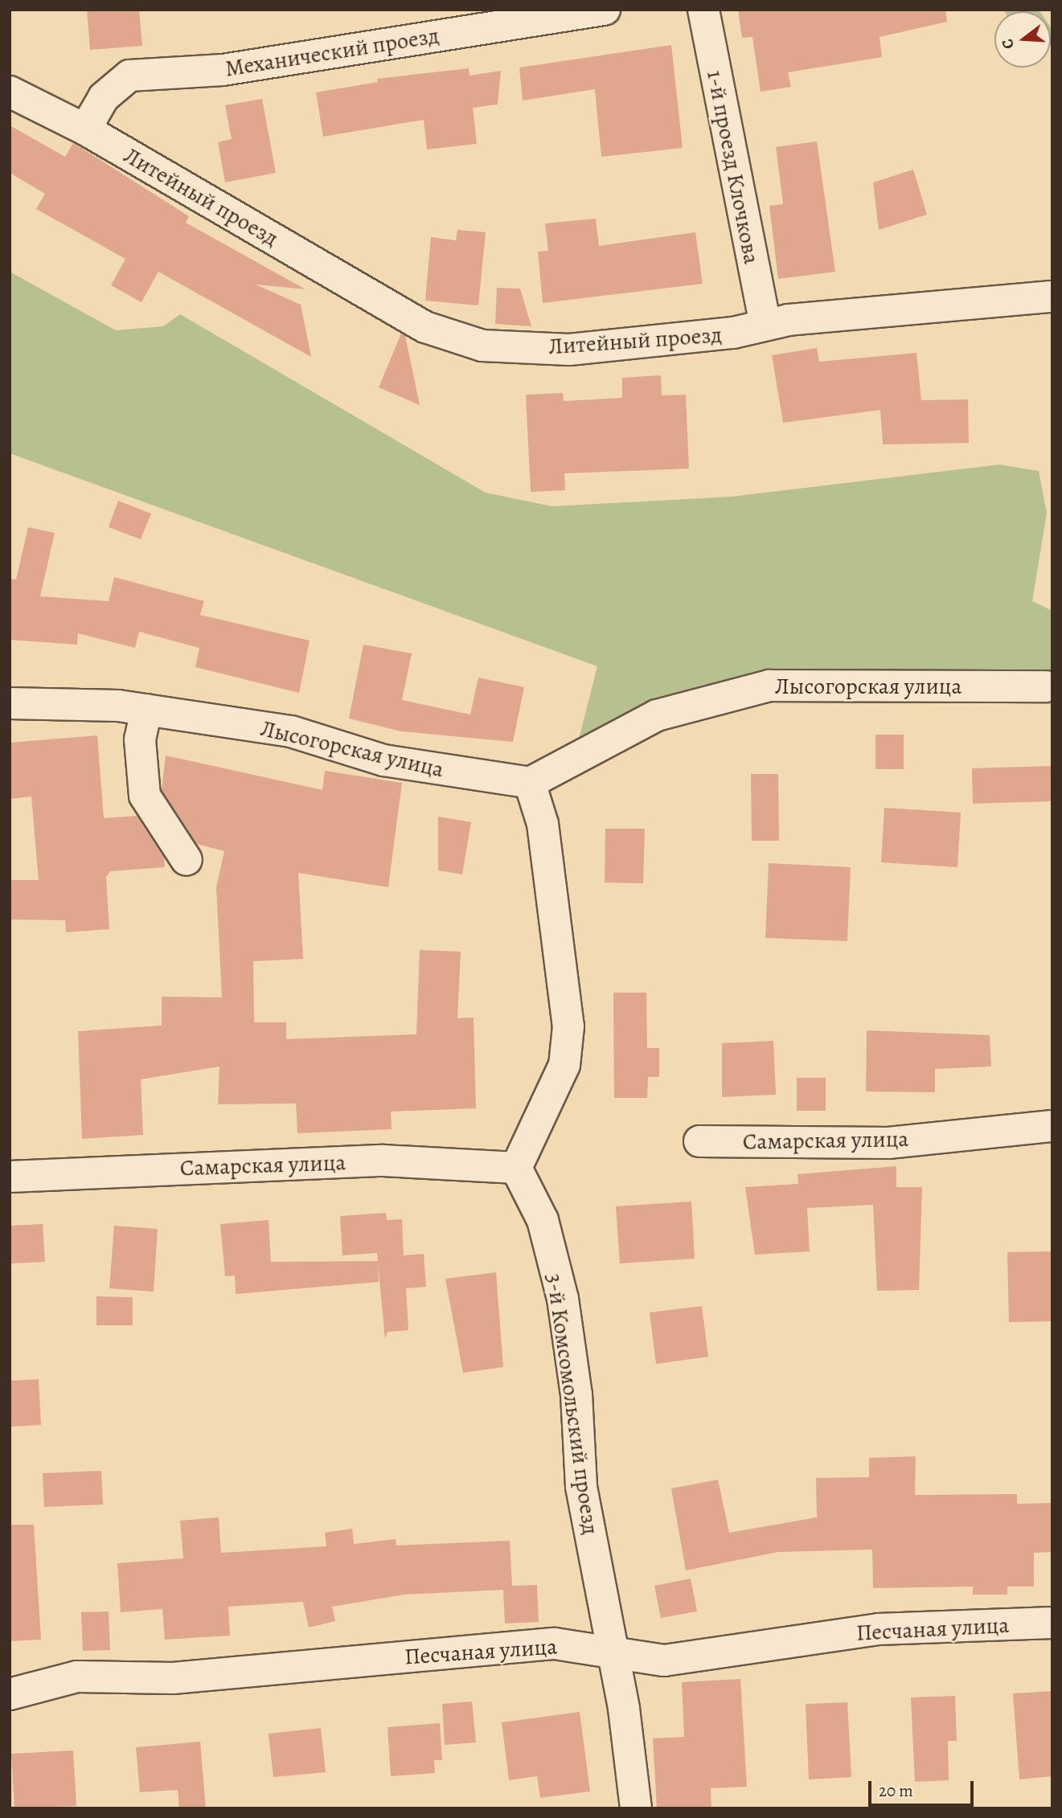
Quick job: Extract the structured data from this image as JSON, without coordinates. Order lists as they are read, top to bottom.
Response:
{
  "streets": {
    "street": [
      "Механический проезд",
      "1-й проезд Клочкова",
      "Литейный проезд",
      "Лысогорская улица",
      "Самарская улица",
      "3-й Комсомольский проезд",
      "Песчаная улица"
    ]
  },
  "crossings": [
    ["Механический проезд", "Литейный проезд"],
    ["1-й проезд Клочкова", "Литейный проезд"],
    ["Самарская улица", "3-й Комсомольский проезд"],
    ["3-й Комсомольский проезд", "Песчаная улица"]
  ],
  "scale_bar": "20 m",
  "north": "left"
}
